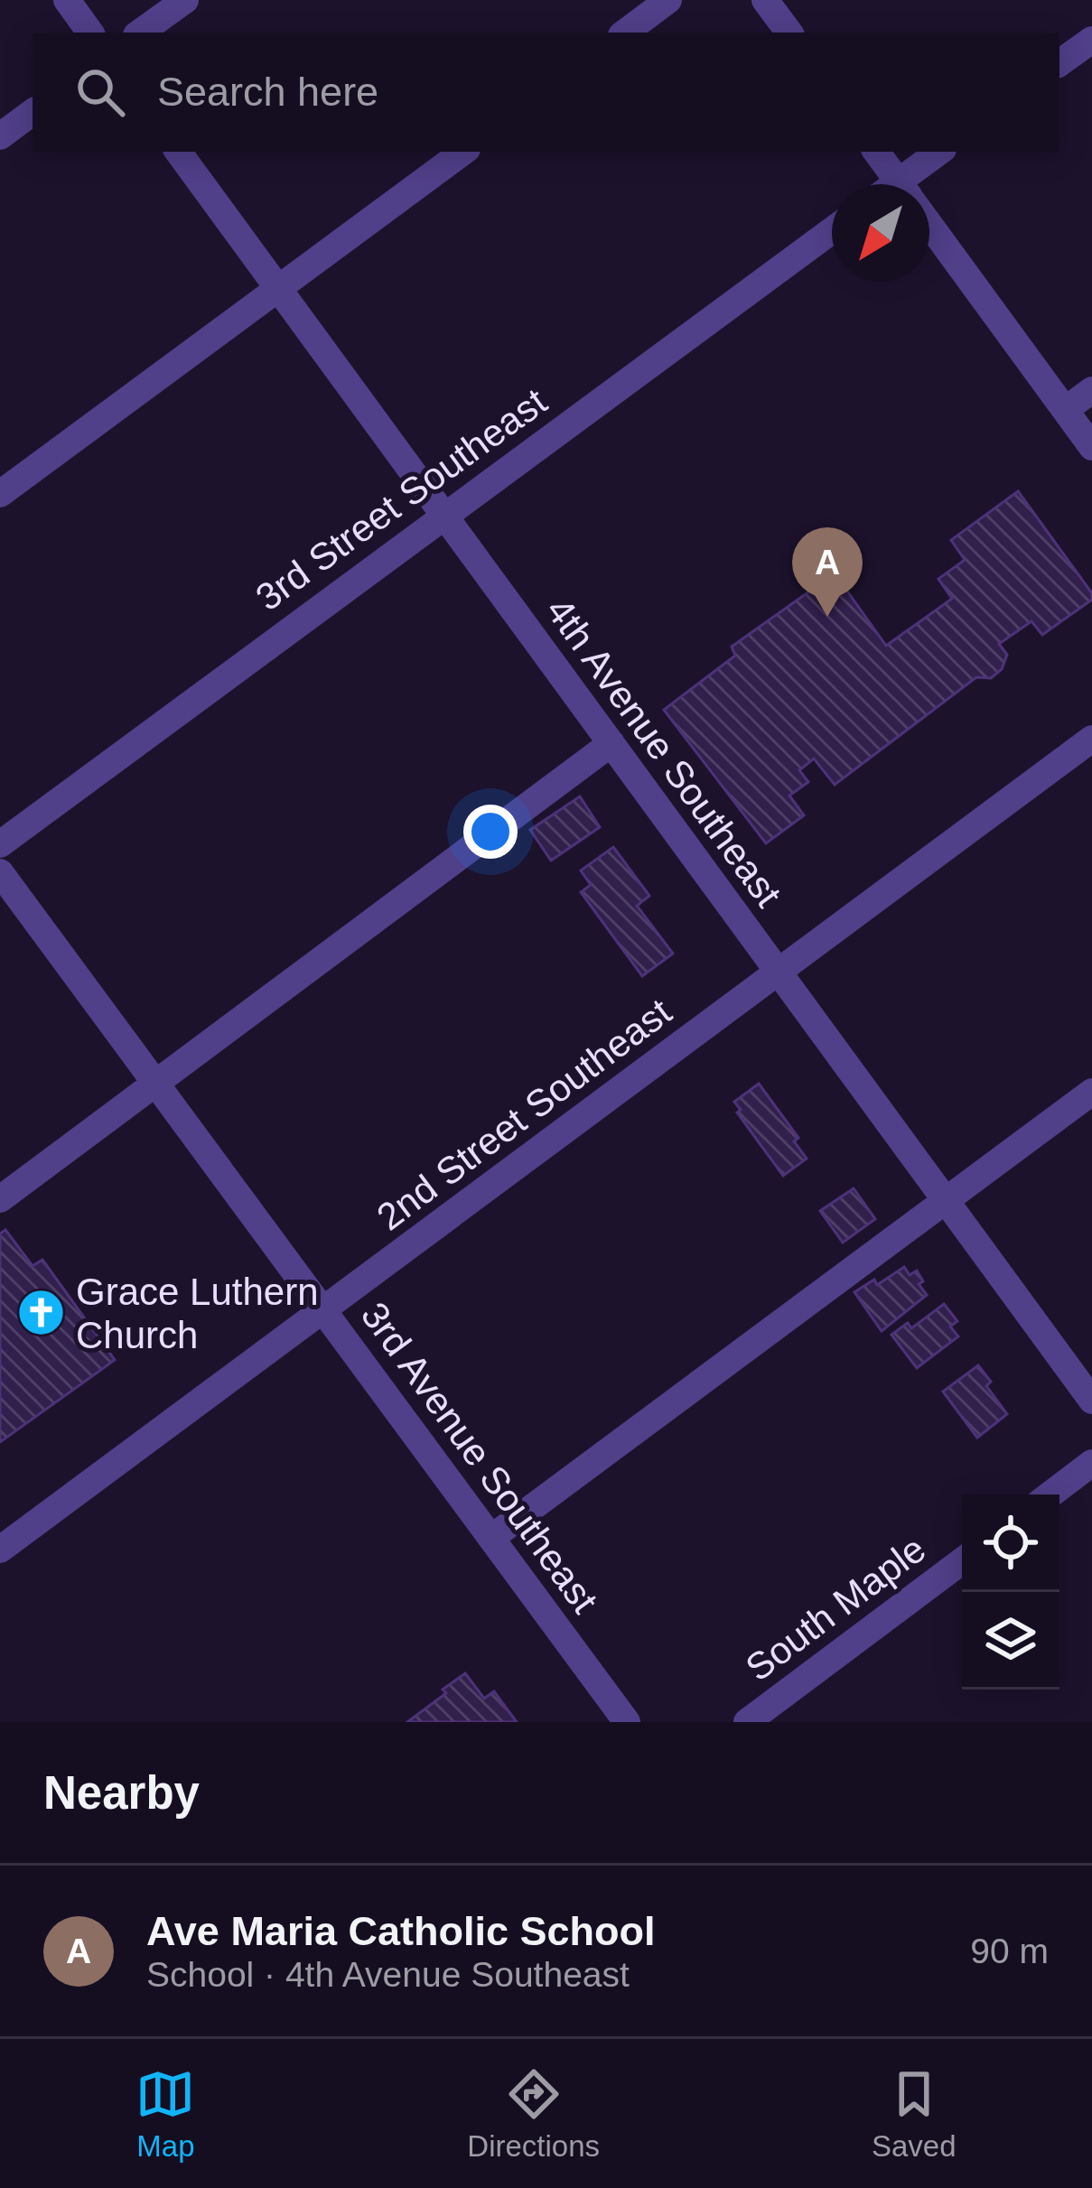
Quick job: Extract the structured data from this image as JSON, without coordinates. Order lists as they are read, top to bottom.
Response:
{
  "streets": {
    "street": [
      "3rd Street Southeast",
      "4th Avenue Southeast",
      "2nd Street Southeast",
      "3rd Avenue Southeast",
      "South Maple"
    ]
  },
  "crossings": [
    ["3rd Street Southeast", "4th Avenue Southeast"],
    ["4th Avenue Southeast", "2nd Street Southeast"],
    ["2nd Street Southeast", "3rd Avenue Southeast"]
  ],
  "places": {
    "church": ["Grace Luthern Church"]
  },
  "north": "bottom left",
  "page": {
    "search": "Search here",
    "pins": "A",
    "heading": "Nearby",
    "list": [
      {
        "mark": "A",
        "name": "Ave Maria Catholic School",
        "note": "School · 4th Avenue Southeast",
        "value": "90 m"
      }
    ],
    "nav": ["Map", "Directions", "Saved"]
  }
}
